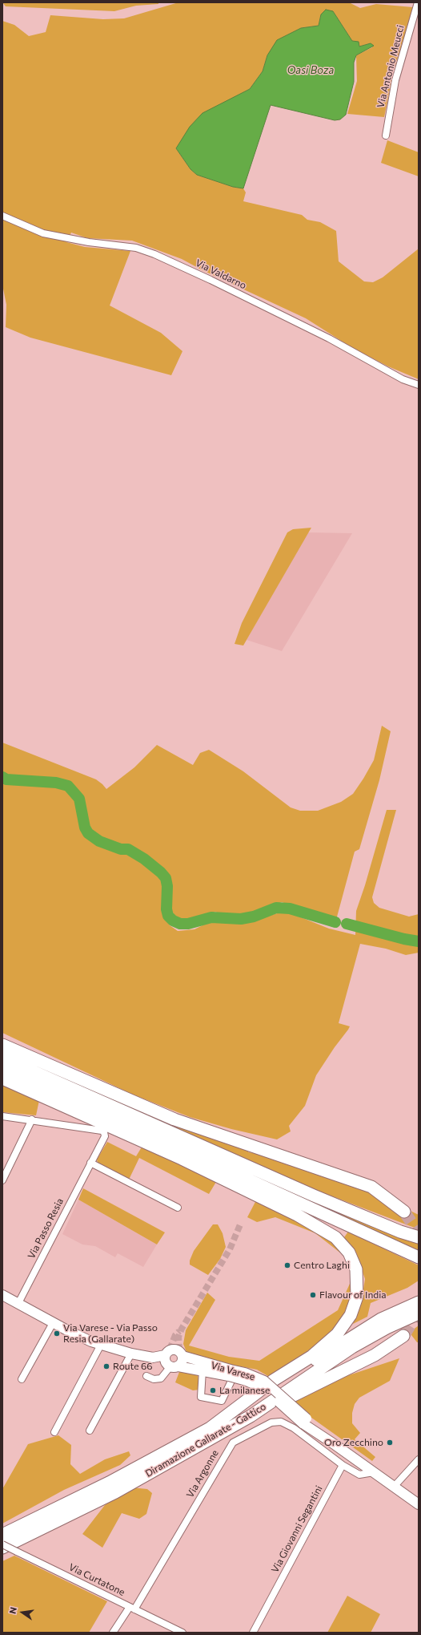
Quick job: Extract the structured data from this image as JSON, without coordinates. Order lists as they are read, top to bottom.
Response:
{
  "streets": {
    "highway": ["Diramazione Gallarate - Gattico"],
    "main road": ["Via Varese"],
    "street": [
      "Via Antonio Meucci",
      "Via Valdarno",
      "Via Passo Resia",
      "Via Argonne",
      "Via Giovanni Segantini",
      "Via Curtatone"
    ]
  },
  "crossings": [
    ["Via Passo Resia", "Via Varese"],
    ["Via Argonne", "Via Giovanni Segantini"],
    ["Via Argonne", "Via Curtatone"]
  ],
  "water": ["Oasi Boza"],
  "places": [
    "Centro Laghi",
    "Flavour of India",
    "Via Varese - Via Passo Resia (Gallarate)",
    "Route 66",
    "La milanese",
    "Oro Zecchino"
  ],
  "north": "left"
}
